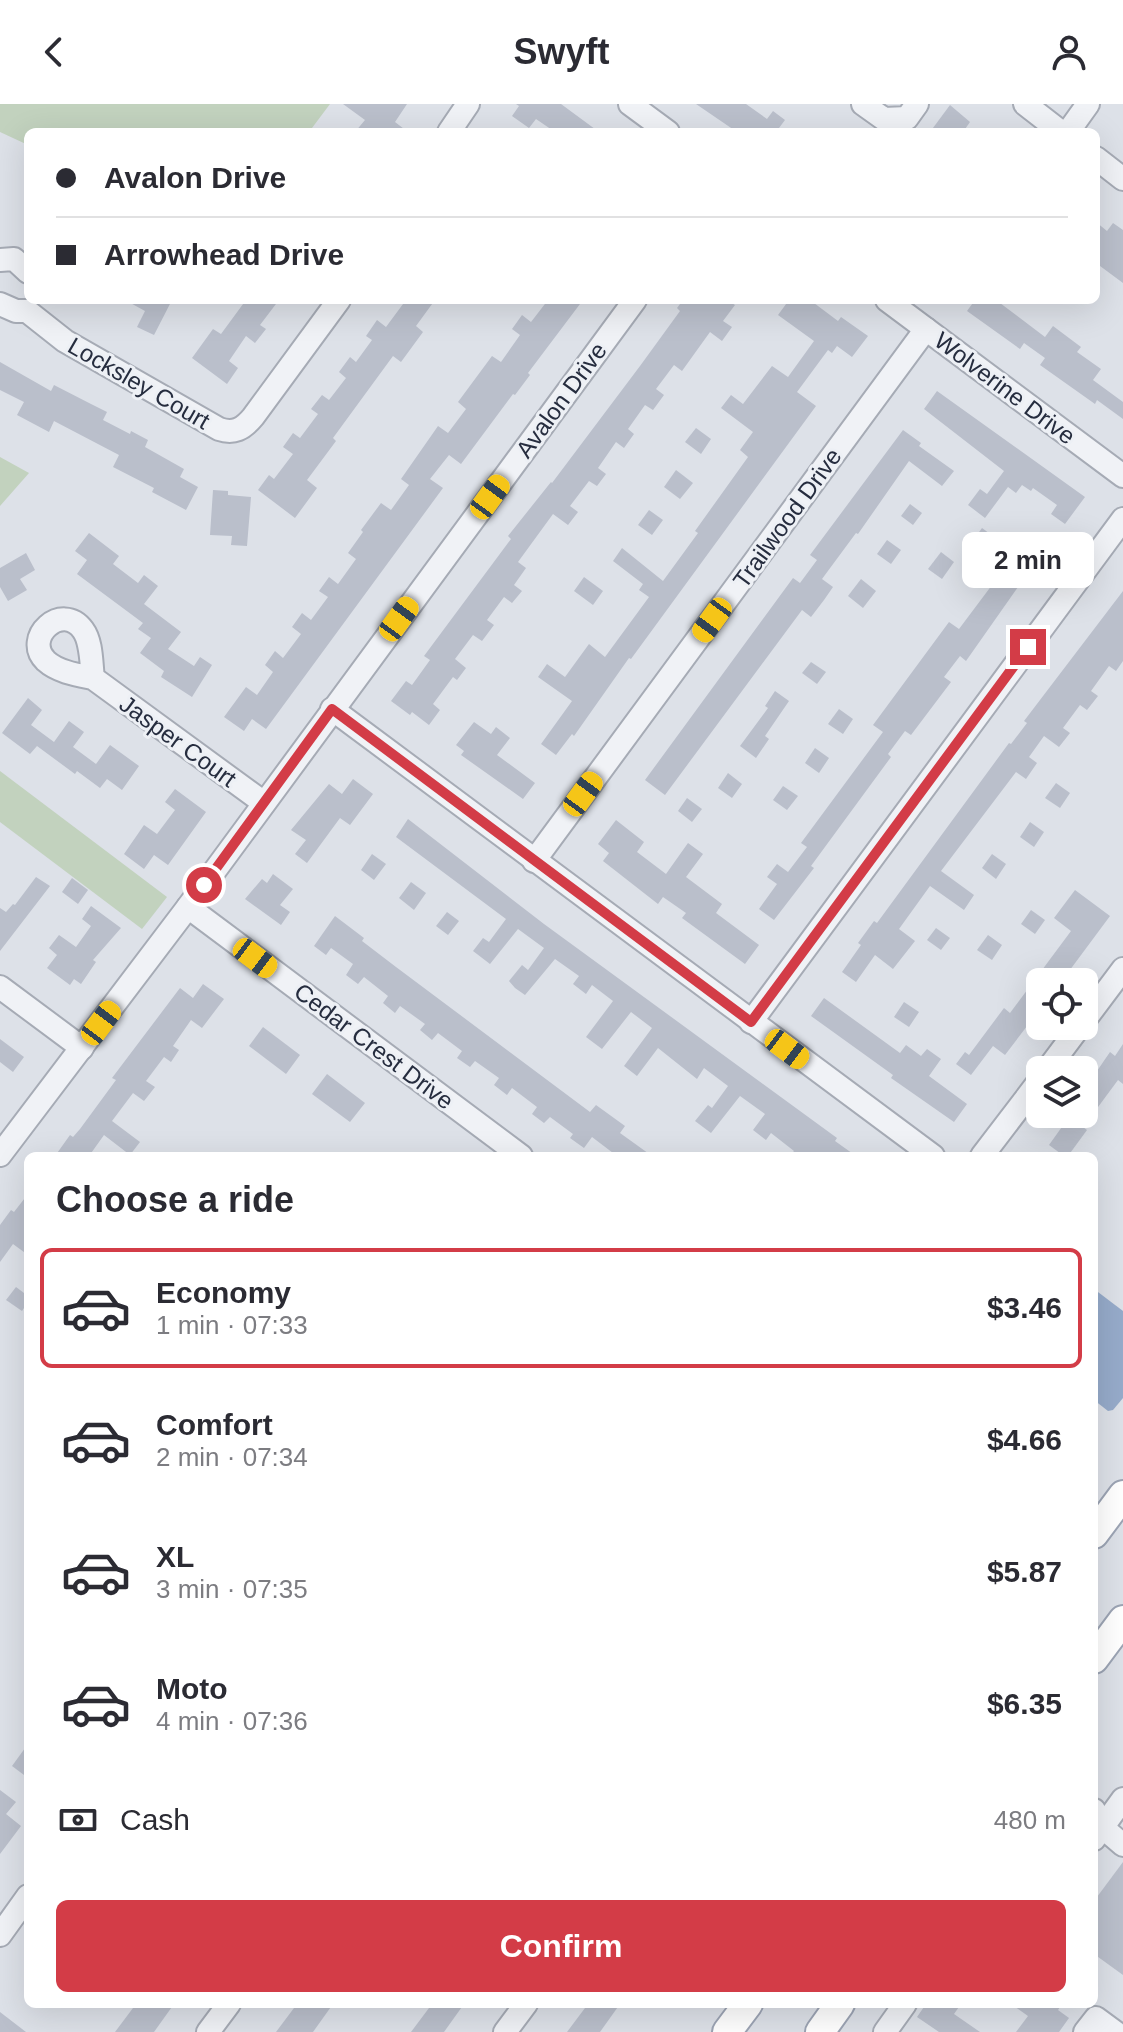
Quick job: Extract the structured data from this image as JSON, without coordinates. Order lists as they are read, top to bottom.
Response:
{
  "streets": {
    "street": [
      "Locksley Court",
      "Wolverine Drive",
      "Avalon Drive",
      "Trailwood Drive",
      "Jasper Court",
      "Cedar Crest Drive"
    ]
  },
  "crossings": [
    ["Wolverine Drive", "Trailwood Drive"],
    ["Avalon Drive", "Jasper Court"],
    ["Avalon Drive", "Cedar Crest Drive"]
  ],
  "page": {
    "header": "Swyft",
    "banner": ["Avalon Drive", "Arrowhead Drive"],
    "bubble": "2 min",
    "heading": "Choose a ride",
    "list": [
      {
        "name": "Economy",
        "note": "1 min · 07:33",
        "value": "$3.46"
      },
      {
        "name": "Comfort",
        "note": "2 min · 07:34",
        "value": "$4.66"
      },
      {
        "name": "XL",
        "note": "3 min · 07:35",
        "value": "$5.87"
      },
      {
        "name": "Moto",
        "note": "4 min · 07:36",
        "value": "$6.35"
      }
    ],
    "pay": ["Cash", "480 m"],
    "buttons": "Confirm"
  }
}
